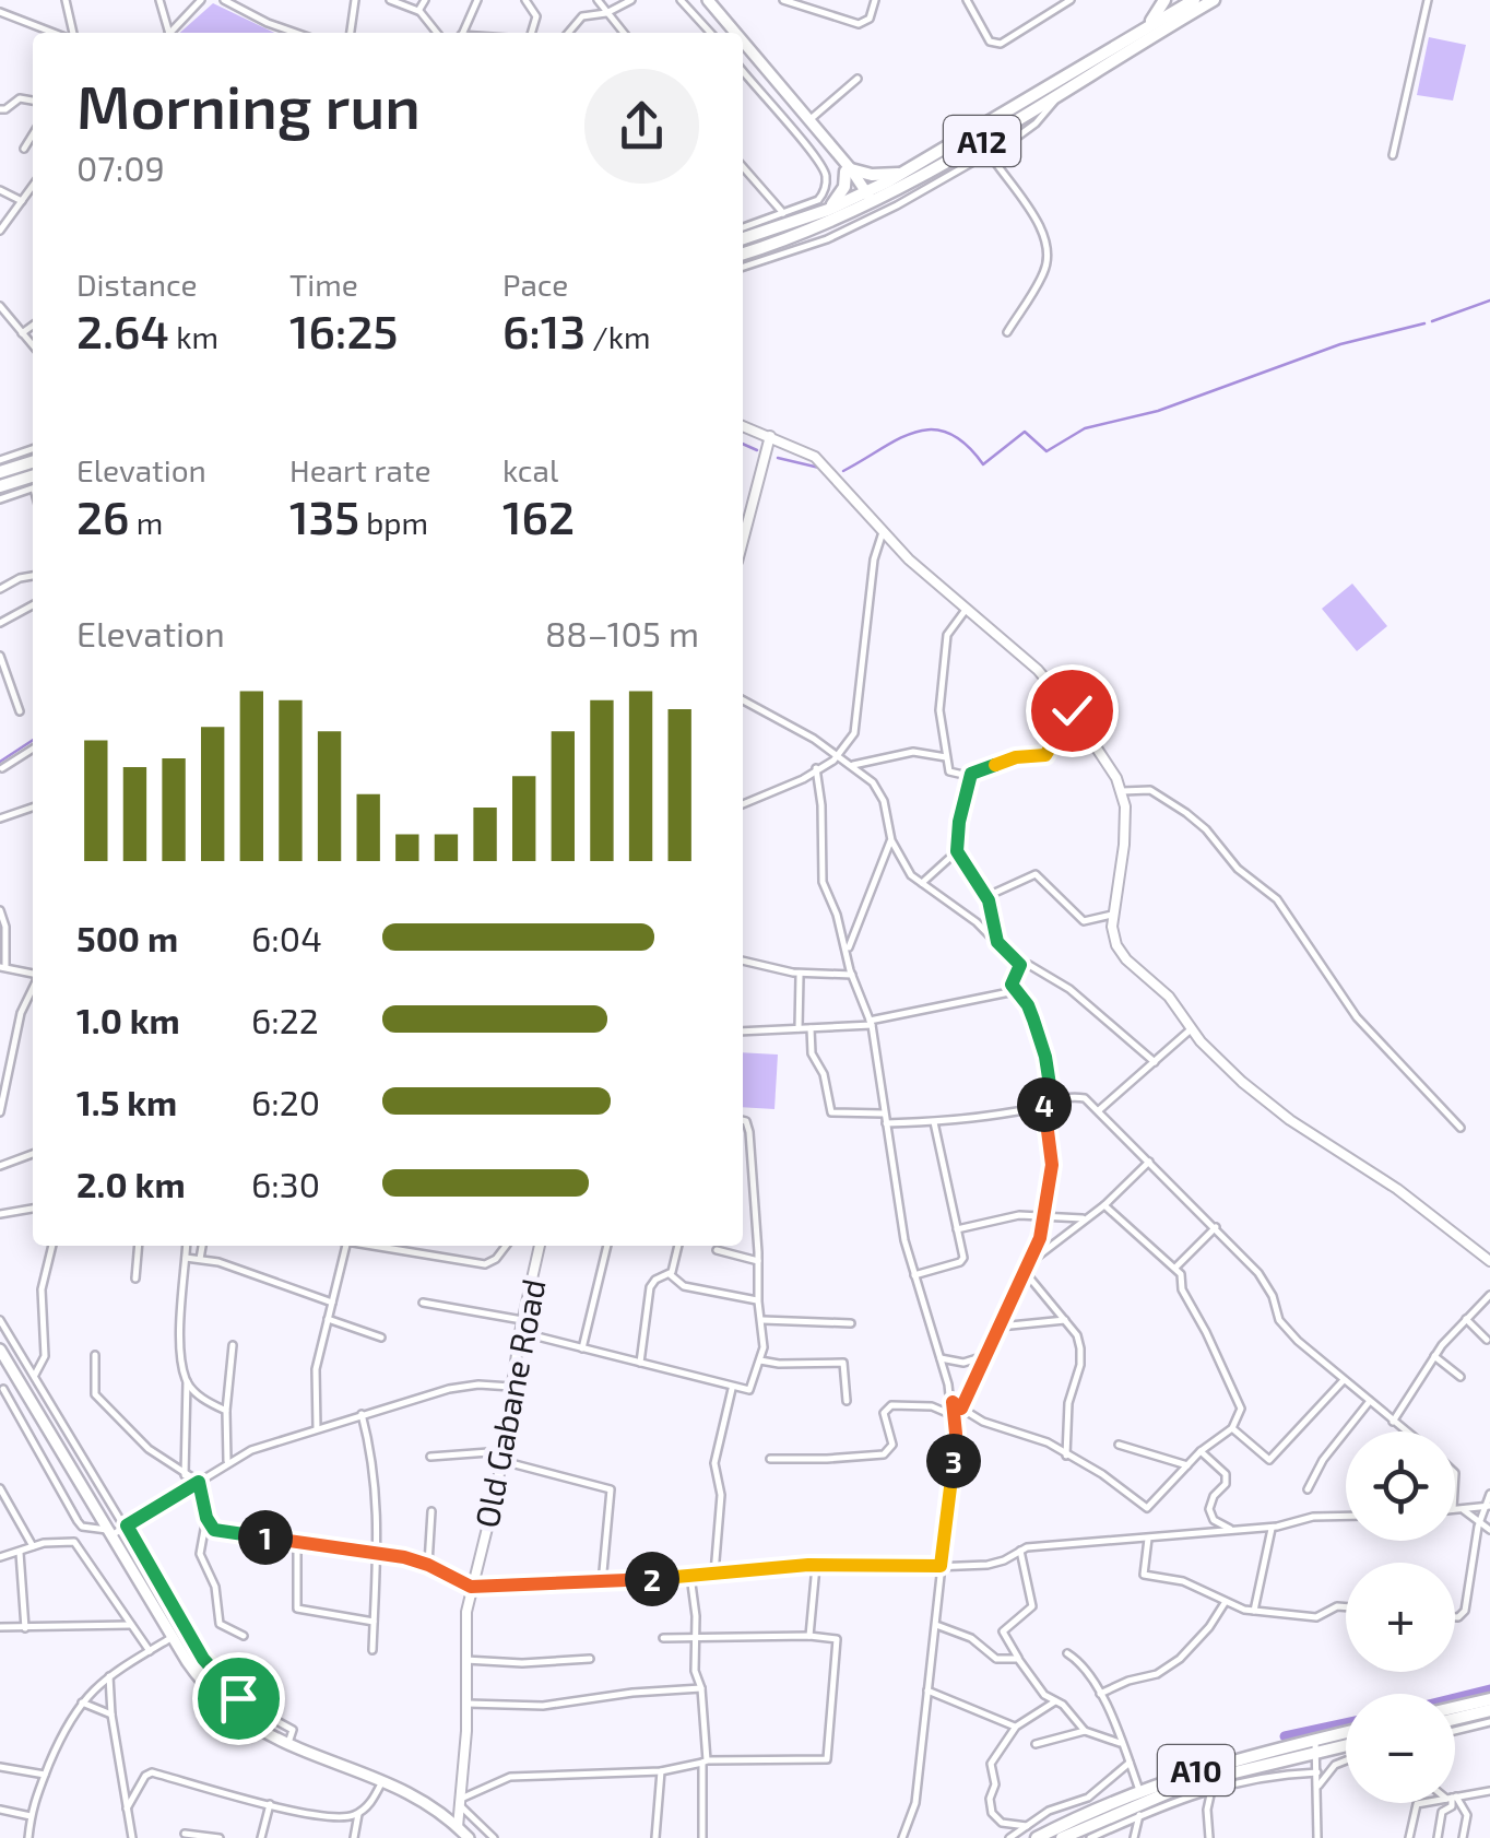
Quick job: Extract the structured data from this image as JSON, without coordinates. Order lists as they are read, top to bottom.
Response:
{
  "streets": {
    "main road": ["A12", "A10"],
    "street": ["Old Gabane Road"]
  },
  "page": {
    "heading": ["Morning run", "07:09"],
    "stats": [
      ["Distance", "2.64 km"],
      ["Time", "16:25"],
      ["Pace", "6:13 /km"],
      ["Elevation", "26 m"],
      ["Heart rate", "135 bpm"],
      ["kcal", "162"]
    ],
    "chart": ["Elevation", "88–105 m"],
    "list": [
      {
        "name": "500 m",
        "note": "6:04"
      },
      {
        "name": "1.0 km",
        "note": "6:22"
      },
      {
        "name": "1.5 km",
        "note": "6:20"
      },
      {
        "name": "2.0 km",
        "note": "6:30"
      }
    ],
    "pins": [
      "4",
      "3",
      "1",
      "2"
    ],
    "map_buttons": ["+", "−"]
  }
}
